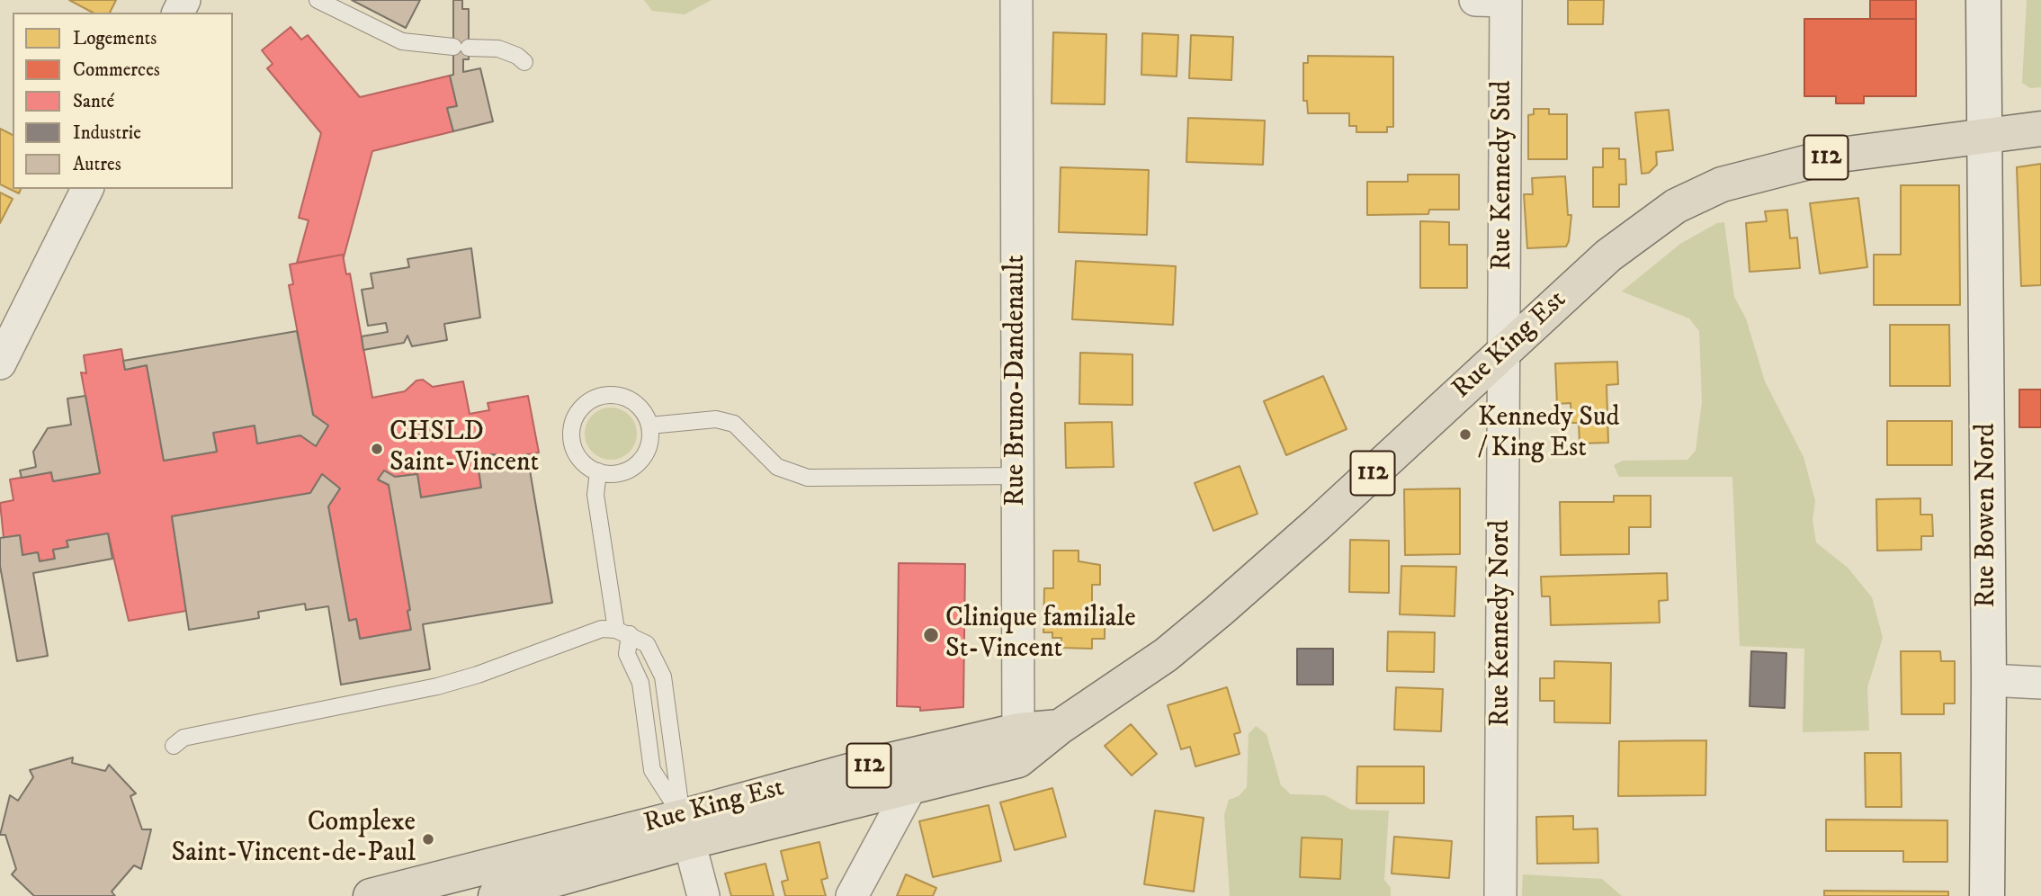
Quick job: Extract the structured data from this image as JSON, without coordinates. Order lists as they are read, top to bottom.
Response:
{
  "streets": {
    "main road": ["112", "Rue King Est"],
    "street": [
      "Rue Kennedy Sud",
      "Rue Bruno-Dandenault",
      "Rue Bowen Nord",
      "Rue Kennedy Nord"
    ]
  },
  "crossings": [
    ["Rue Kennedy Sud", "Rue King Est"],
    ["Rue Kennedy Sud", "Rue Kennedy Nord"],
    ["Rue King Est", "Rue Bruno-Dandenault"],
    ["Rue King Est", "Rue Bowen Nord"],
    ["Rue King Est", "Rue Kennedy Nord"]
  ],
  "places": [
    "Kennedy Sud / King Est",
    "CHSLD Saint-Vincent",
    "Clinique familiale St-Vincent",
    "Complexe Saint-Vincent-de-Paul"
  ],
  "legend": [
    "Logements",
    "Commerces",
    "Santé",
    "Industrie",
    "Autres"
  ]
}
